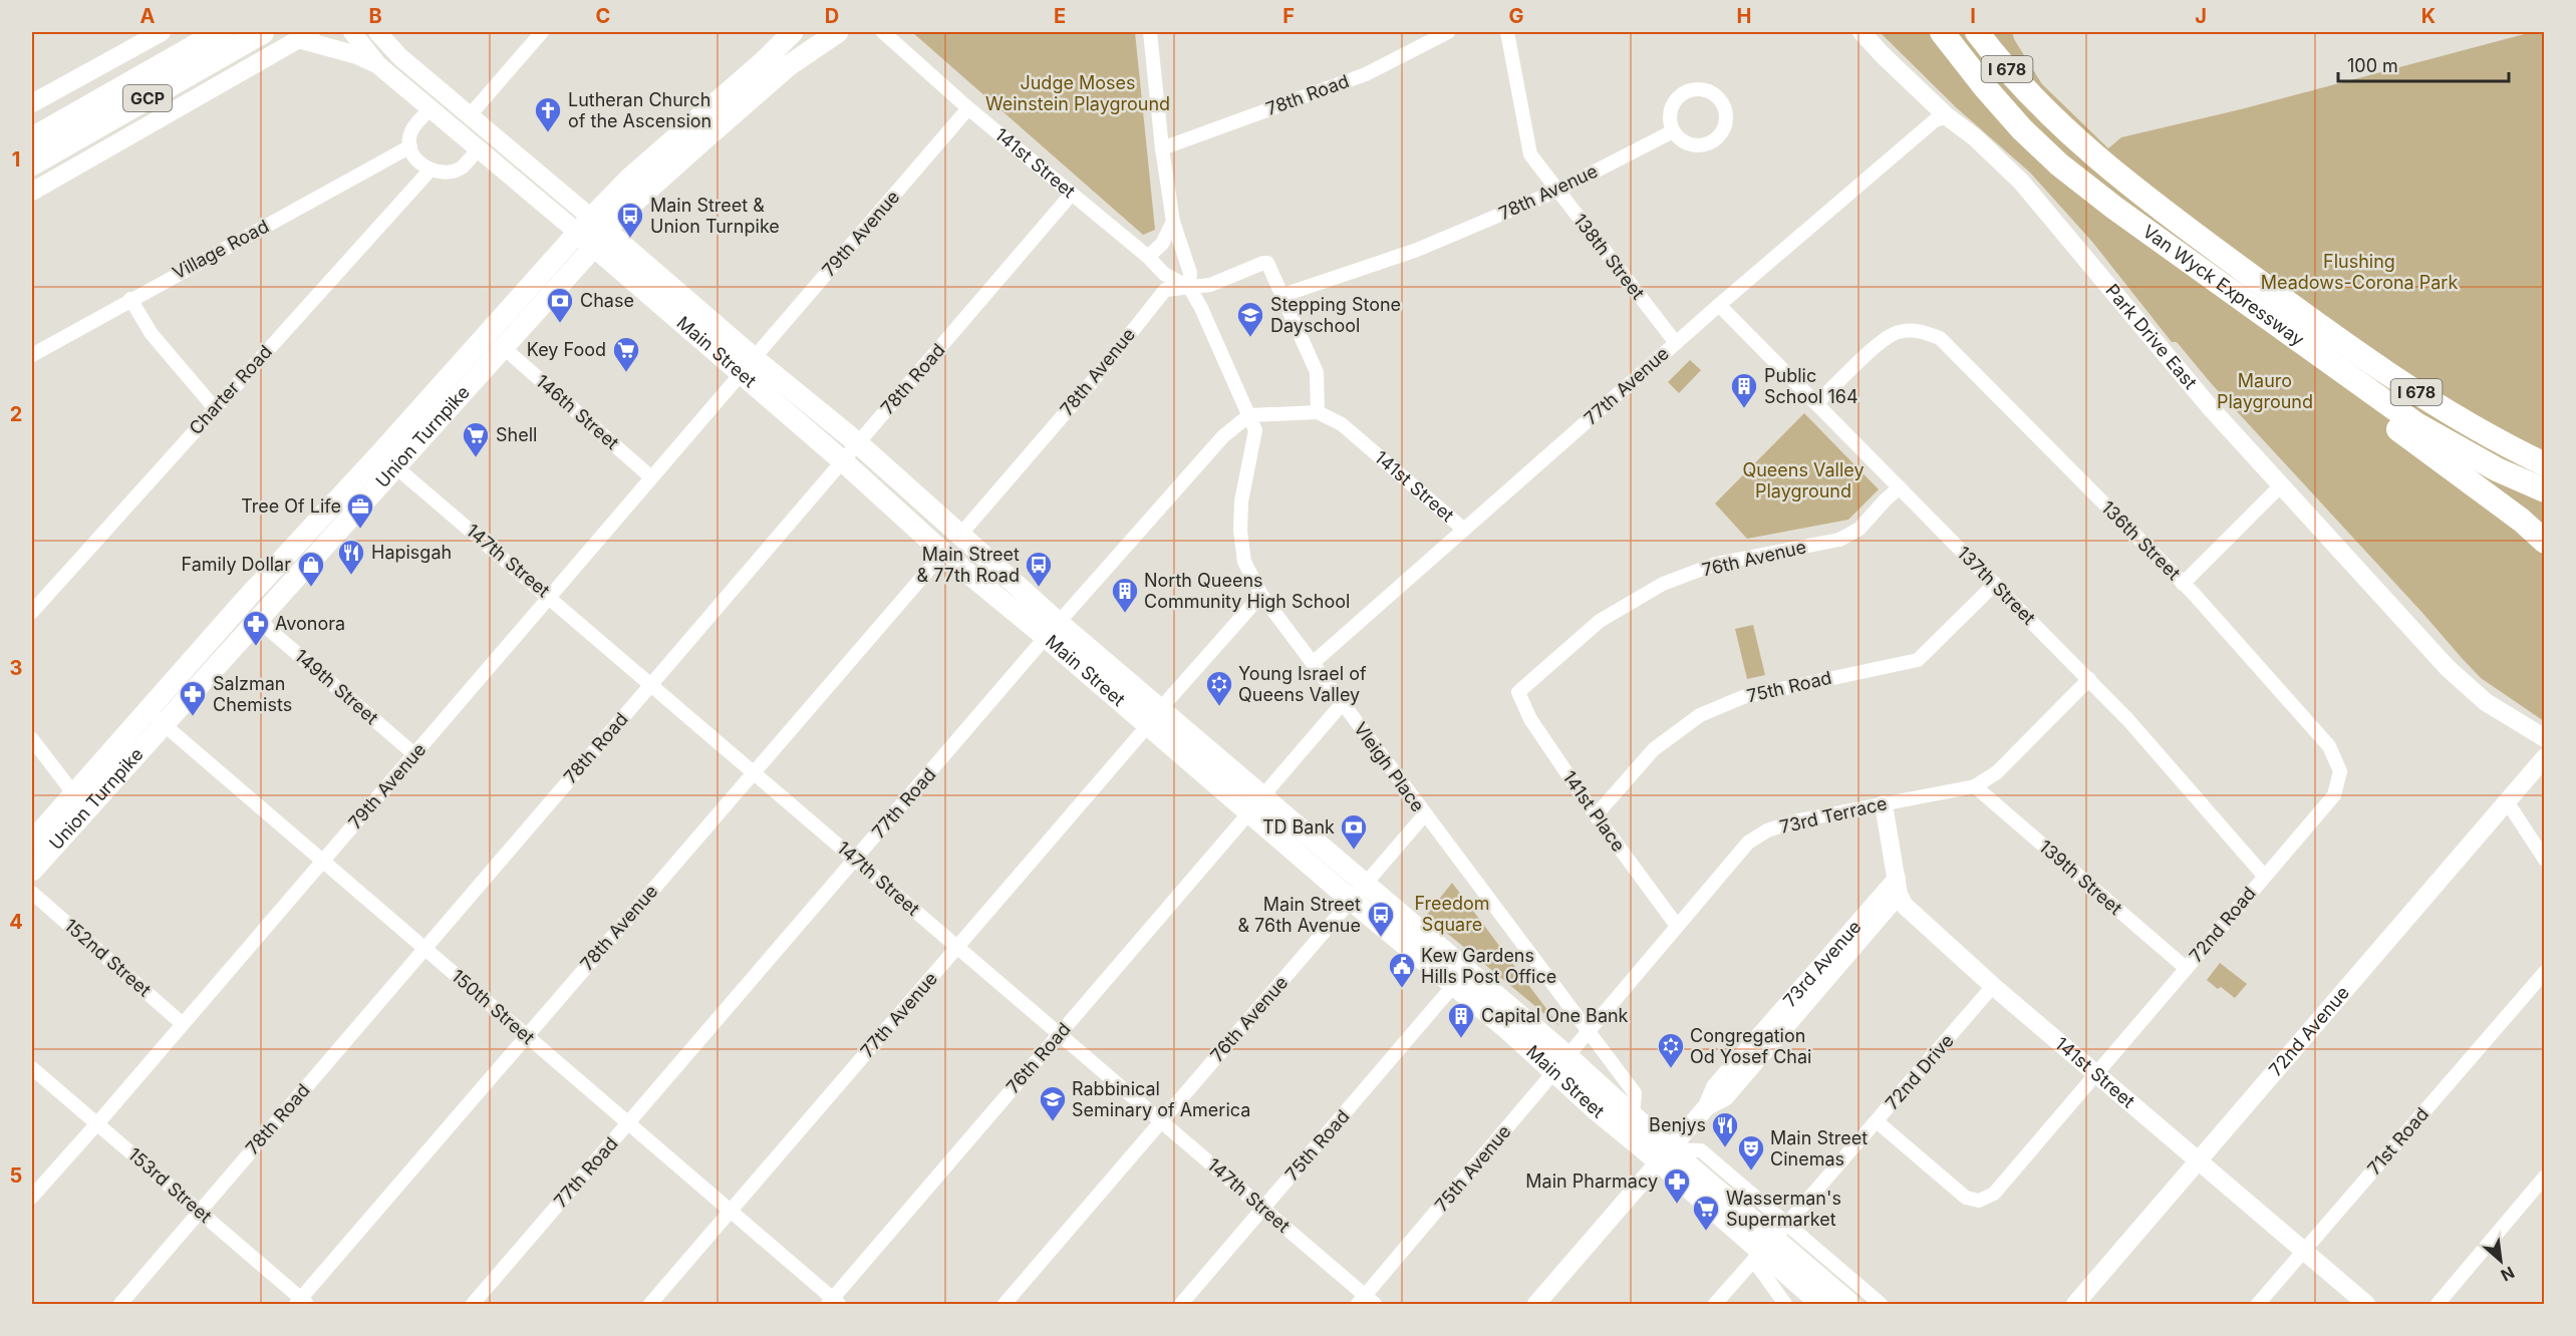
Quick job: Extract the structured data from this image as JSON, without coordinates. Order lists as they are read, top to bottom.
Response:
{
  "streets": {
    "highway": ["I 678", "GCP", "Van Wyck Expressway"],
    "main road": ["Main Street", "Union Turnpike"],
    "street": [
      "78th Road",
      "141st Street",
      "78th Avenue",
      "79th Avenue",
      "Village Road",
      "138th Street",
      "Park Drive East",
      "77th Avenue",
      "Charter Road",
      "146th Street",
      "136th Street",
      "76th Avenue",
      "147th Street",
      "137th Street",
      "149th Street",
      "75th Road",
      "Vleigh Place",
      "77th Road",
      "141st Place",
      "73rd Terrace",
      "139th Street",
      "72nd Road",
      "152nd Street",
      "73rd Avenue",
      "150th Street",
      "72nd Avenue",
      "76th Road",
      "72nd Drive",
      "71st Road",
      "75th Avenue",
      "153rd Street"
    ]
  },
  "crossings": [
    ["78th Road", "141st Street"],
    ["78th Road", "Main Street"],
    ["78th Road", "147th Street"],
    ["78th Road", "Vleigh Place"],
    ["78th Road", "150th Street"],
    ["78th Road", "153rd Street"],
    ["141st Street", "78th Avenue"],
    ["141st Street", "79th Avenue"],
    ["141st Street", "77th Avenue"],
    ["141st Street", "Vleigh Place"],
    ["141st Street", "73rd Terrace"],
    ["141st Street", "72nd Road"],
    ["141st Street", "73rd Avenue"],
    ["141st Street", "72nd Avenue"],
    ["141st Street", "72nd Drive"],
    ["141st Street", "71st Road"],
    ["78th Avenue", "138th Street"],
    ["78th Avenue", "Main Street"],
    ["78th Avenue", "147th Street"],
    ["78th Avenue", "Vleigh Place"],
    ["78th Avenue", "150th Street"],
    ["78th Avenue", "153rd Street"],
    ["79th Avenue", "Main Street"],
    ["79th Avenue", "146th Street"],
    ["79th Avenue", "147th Street"],
    ["79th Avenue", "149th Street"],
    ["79th Avenue", "152nd Street"],
    ["79th Avenue", "150th Street"],
    ["79th Avenue", "153rd Street"],
    ["138th Street", "77th Avenue"],
    ["Park Drive East", "77th Avenue"],
    ["Main Street", "77th Avenue"],
    ["Main Street", "Union Turnpike"],
    ["Main Street", "76th Avenue"],
    ["Main Street", "75th Road"],
    ["Main Street", "Vleigh Place"],
    ["Main Street", "77th Road"],
    ["Main Street", "73rd Avenue"],
    ["Main Street", "76th Road"],
    ["Main Street", "72nd Drive"],
    ["Main Street", "75th Avenue"],
    ["77th Avenue", "147th Street"],
    ["77th Avenue", "137th Street"],
    ["77th Avenue", "Vleigh Place"],
    ["77th Avenue", "150th Street"],
    ["146th Street", "Union Turnpike"],
    ["Union Turnpike", "147th Street"],
    ["Union Turnpike", "149th Street"],
    ["Union Turnpike", "150th Street"],
    ["136th Street", "137th Street"],
    ["136th Street", "72nd Road"],
    ["76th Avenue", "147th Street"],
    ["76th Avenue", "137th Street"],
    ["76th Avenue", "Vleigh Place"],
    ["76th Avenue", "141st Place"],
    ["147th Street", "75th Road"],
    ["147th Street", "77th Road"],
    ["147th Street", "76th Road"],
    ["147th Street", "75th Avenue"],
    ["137th Street", "75th Road"],
    ["137th Street", "73rd Terrace"],
    ["137th Street", "72nd Road"],
    ["75th Road", "141st Place"],
    ["Vleigh Place", "77th Road"],
    ["Vleigh Place", "73rd Terrace"],
    ["Vleigh Place", "76th Road"],
    ["Vleigh Place", "75th Avenue"],
    ["77th Road", "150th Street"],
    ["141st Place", "73rd Terrace"],
    ["73rd Terrace", "139th Street"],
    ["73rd Terrace", "75th Avenue"],
    ["139th Street", "72nd Road"],
    ["72nd Road", "72nd Drive"],
    ["150th Street", "76th Road"]
  ],
  "parks": [
    "Judge Moses Weinstein Playground",
    "Flushing Meadows-Corona Park",
    "Mauro Playground",
    "Queens Valley Playground",
    "Freedom Square"
  ],
  "places": {
    "church": ["Lutheran Church of the Ascension"],
    "bus stop": ["Main Street & Union Turnpike", "Main Street & 77th Road", "Main Street & 76th Avenue"],
    "bank": ["Chase", "TD Bank"],
    "school or university": ["Stepping Stone Dayschool", "Rabbinical Seminary of America"],
    "supermarket": ["Key Food", "Shell", "Wasserman's Supermarket"],
    "building": ["Public School 164", "North Queens Community High School", "Capital One Bank"],
    "office": ["Tree Of Life"],
    "restaurant": ["Hapisgah", "Benjys"],
    "shop": ["Family Dollar"],
    "pharmacy": ["Avonora", "Salzman Chemists", "Main Pharmacy"],
    "synagogue": ["Young Israel of Queens Valley", "Congregation Od Yosef Chai"],
    "public building": ["Kew Gardens Hills Post Office"],
    "theatre": ["Main Street Cinemas"]
  },
  "scale_bar": "100 m",
  "north": "bottom right",
  "grid": {
    "columns": [
      "A",
      "B",
      "C",
      "D",
      "E",
      "F",
      "G",
      "H",
      "I",
      "J",
      "K"
    ],
    "rows": [
      "1",
      "2",
      "3",
      "4",
      "5"
    ]
  }
}
